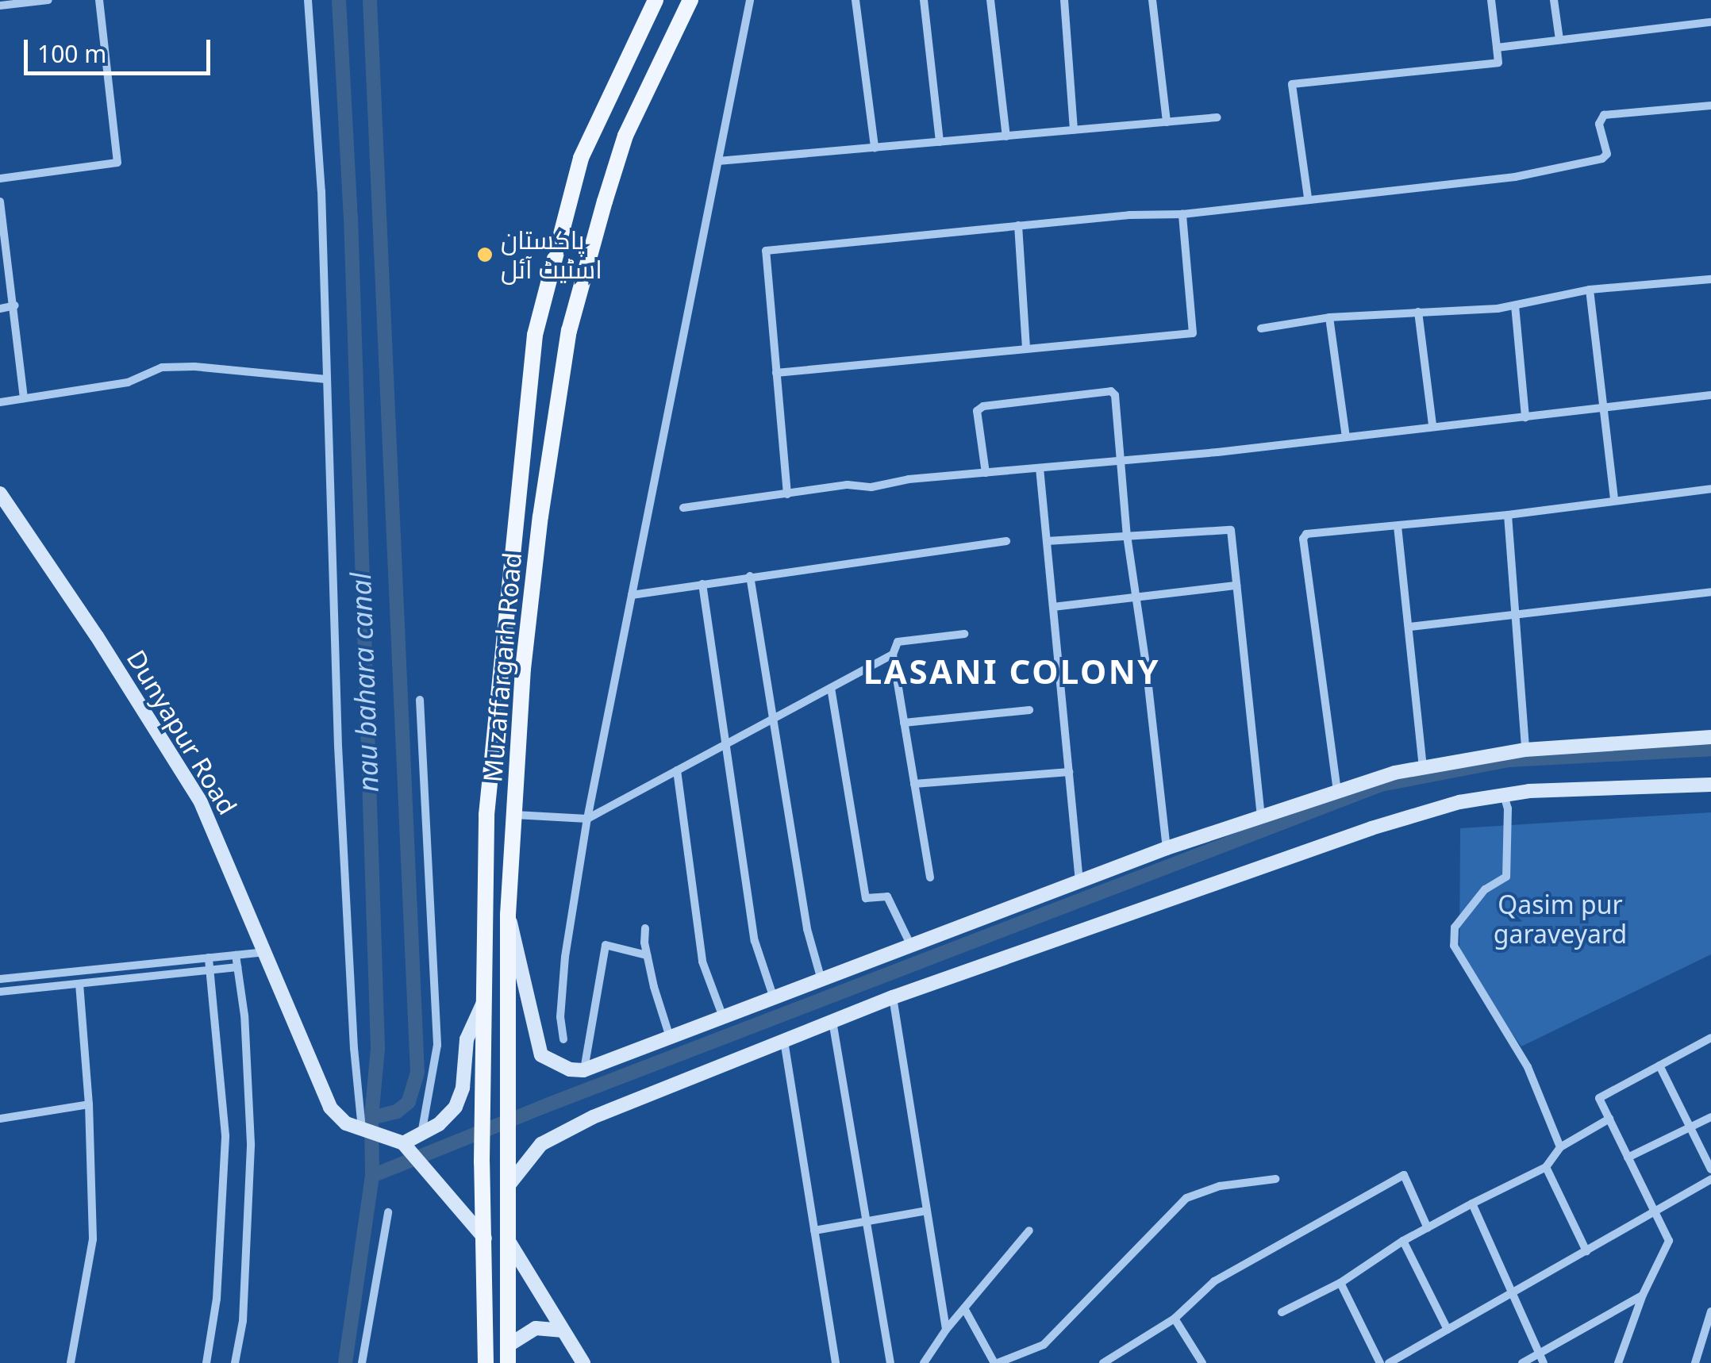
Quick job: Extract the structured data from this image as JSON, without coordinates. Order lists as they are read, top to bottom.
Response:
{
  "streets": {
    "main road": ["Muzaffargarh Road", "Dunyapur Road"]
  },
  "districts": ["LASANI COLONY"],
  "water": ["nau bahara canal"],
  "parks": ["Qasim pur garaveyard"],
  "places": ["پاکستان اسٹیٹ آئل"],
  "scale_bar": "100 m"
}
